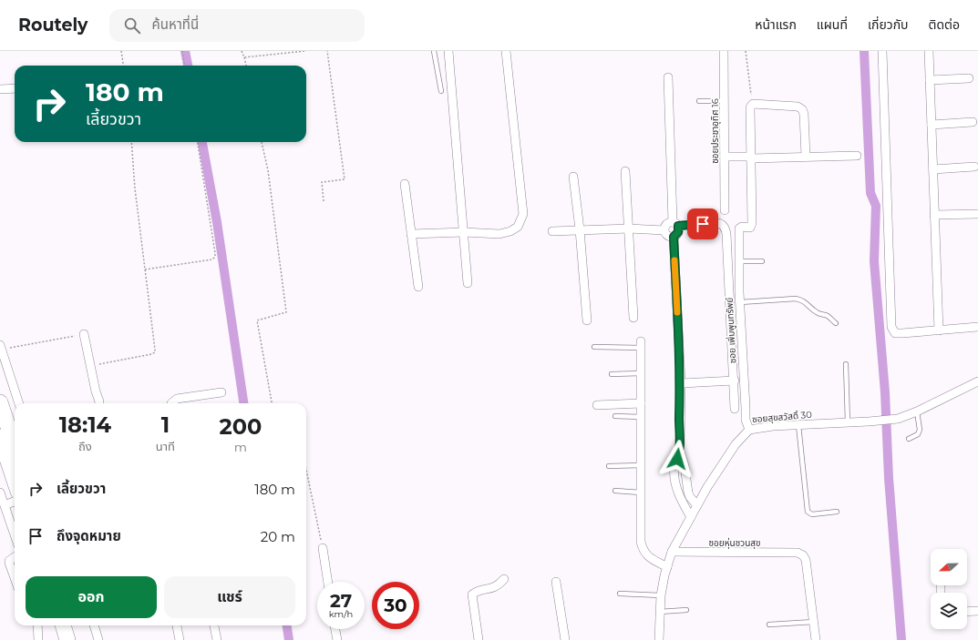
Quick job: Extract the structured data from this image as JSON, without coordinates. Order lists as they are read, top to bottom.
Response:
{
  "streets": {
    "street": [
      "ซอยประชาอุทิศ 16",
      "ซอย เพิ่มพูนทรัพย์",
      "ซอยสุขสวัสดิ์ 30",
      "ซอยหุ่นชวนสุข"
    ]
  },
  "crossings": [
    ["ซอย เพิ่มพูนทรัพย์", "ซอยสุขสวัสดิ์ 30"],
    ["ซอยสุขสวัสดิ์ 30", "ซอยหุ่นชวนสุข"]
  ],
  "north": "left",
  "page": {
    "header": "Routely",
    "search": "ค้นหาที่นี่",
    "nav": [
      "หน้าแรก",
      "แผนที่",
      "เกี่ยวกับ",
      "ติดต่อ"
    ],
    "turn": ["180 m", "เลี้ยวขวา"],
    "eta": [
      "18:14",
      "ถึง",
      "1",
      "นาที",
      "200",
      "m"
    ],
    "list": [
      {
        "name": "เลี้ยวขวา",
        "value": "180 m"
      },
      {
        "name": "ถึงจุดหมาย",
        "value": "20 m"
      }
    ],
    "buttons": ["ออก", "แชร์"],
    "speed": "27 km/h",
    "limit": "30"
  }
}
